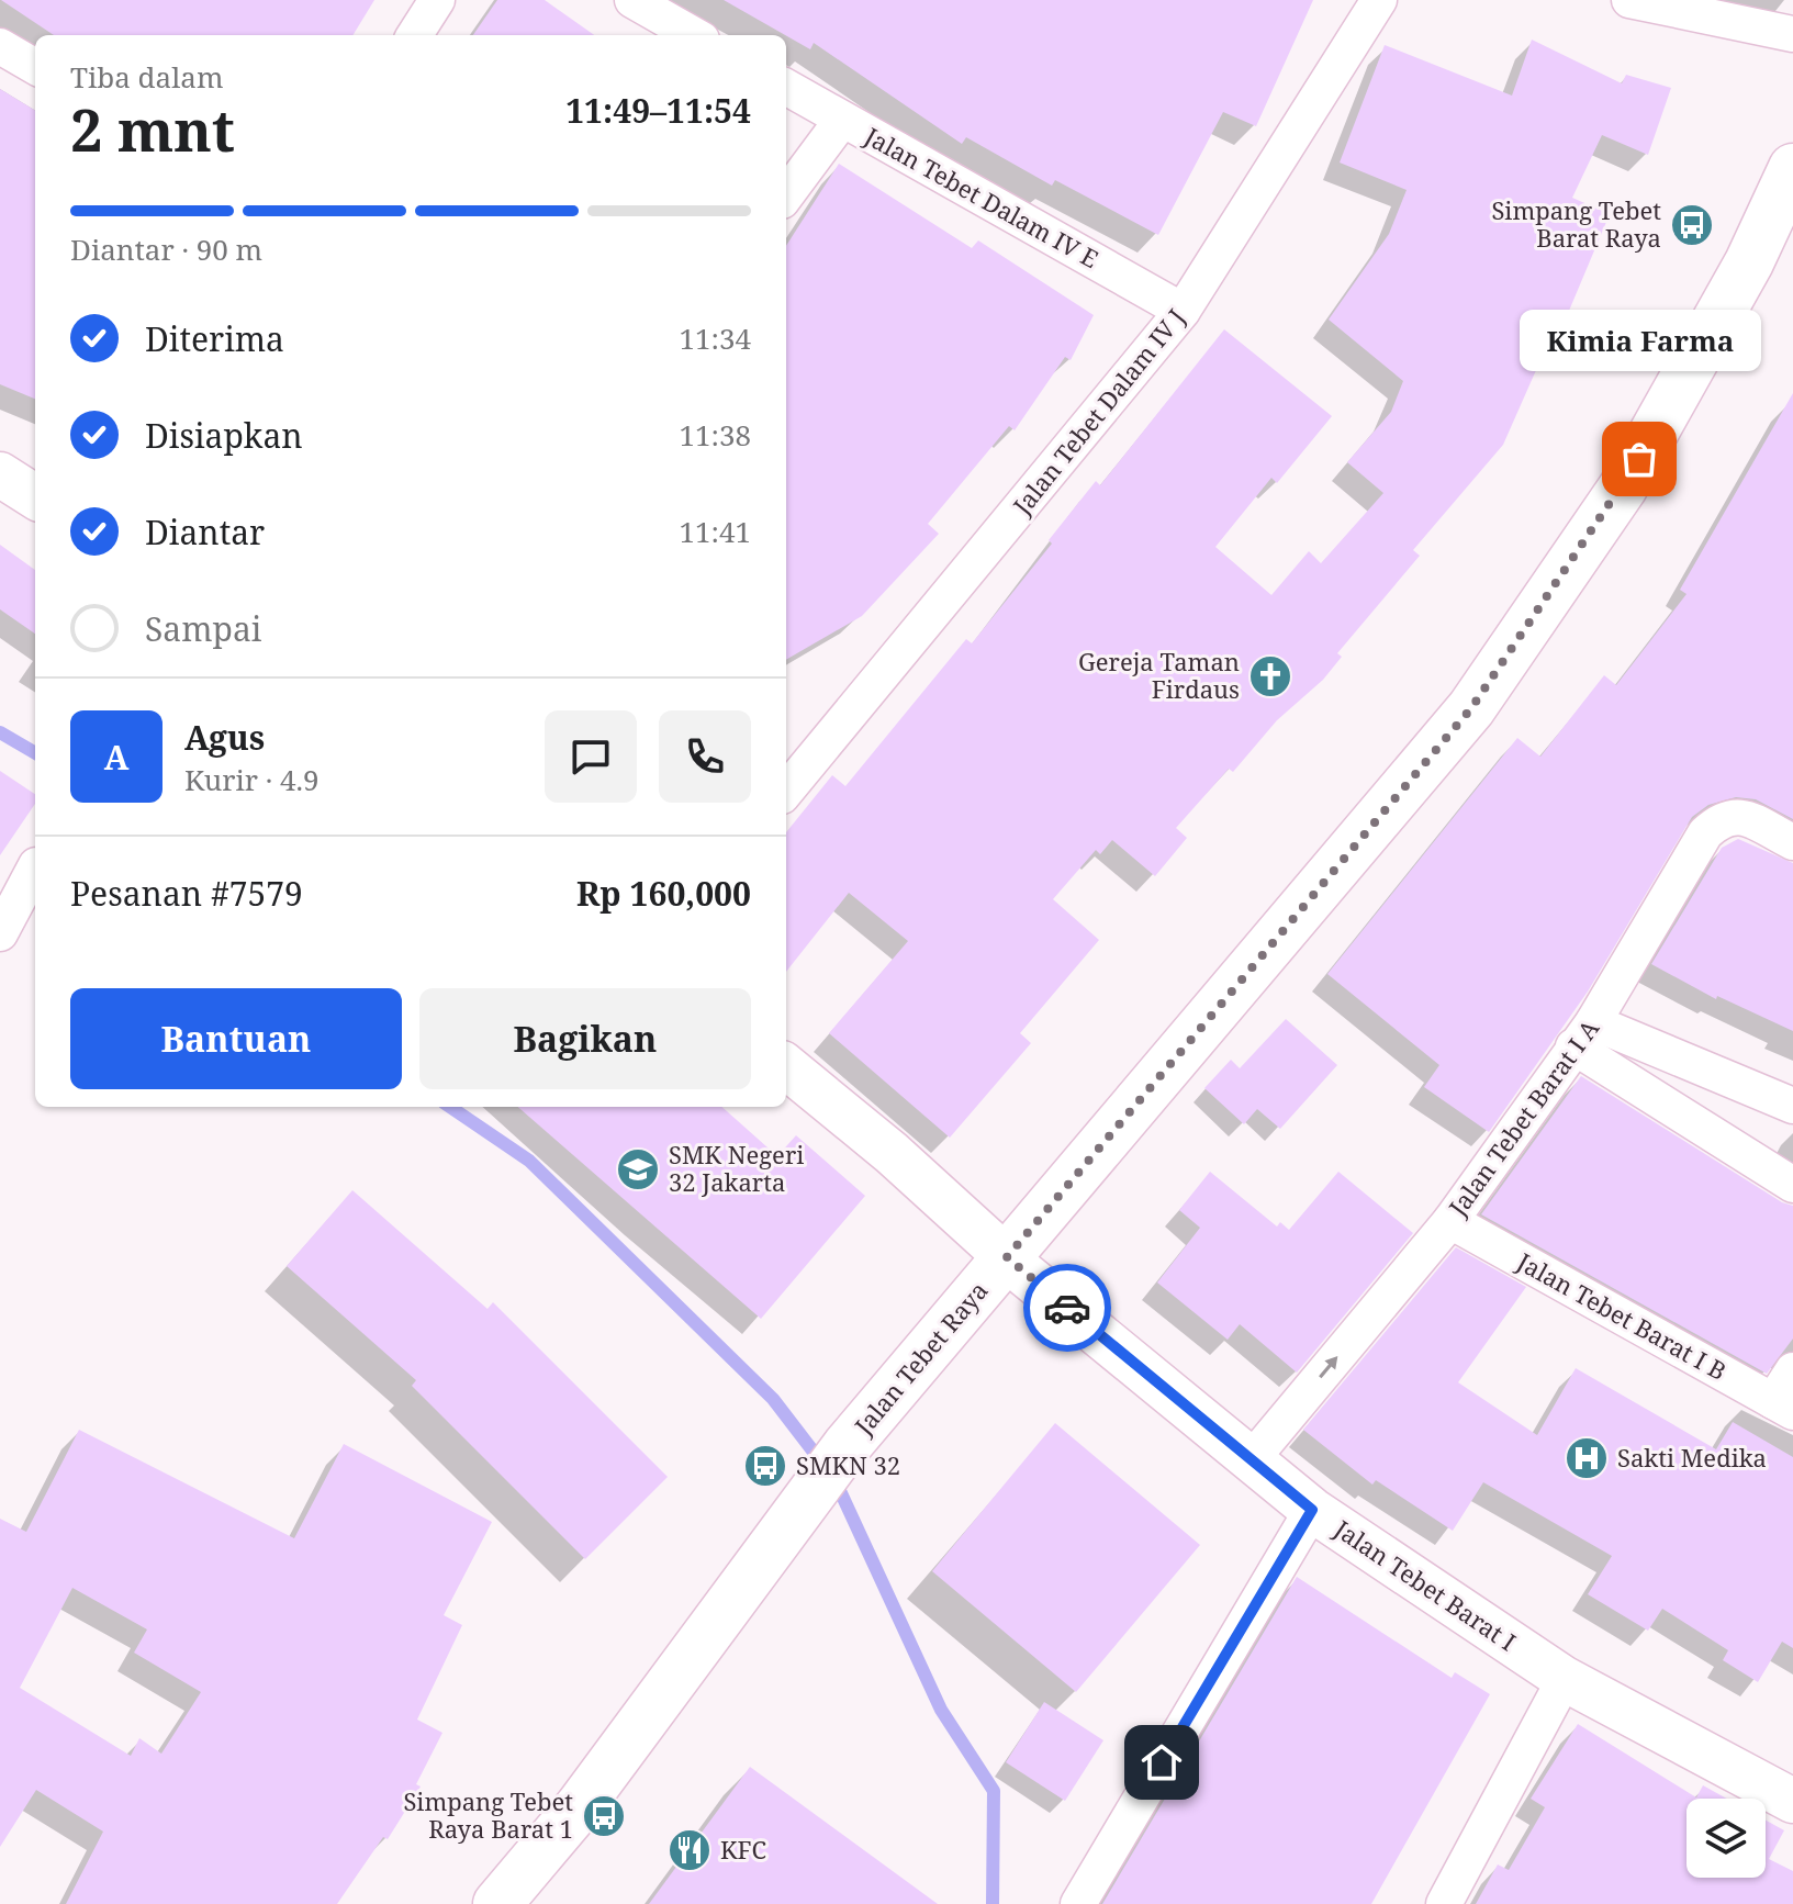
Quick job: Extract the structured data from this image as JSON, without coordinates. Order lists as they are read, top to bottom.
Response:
{
  "streets": {
    "main road": ["Jalan Tebet Raya"],
    "street": [
      "Jalan Tebet Dalam IV E",
      "Jalan Tebet Dalam IV J",
      "Jalan Tebet Barat I A",
      "Jalan Tebet Barat I B",
      "Jalan Tebet Barat I"
    ]
  },
  "crossings": [
    ["Jalan Tebet Dalam IV E", "Jalan Tebet Dalam IV J"],
    ["Jalan Tebet Barat I A", "Jalan Tebet Barat I B"],
    ["Jalan Tebet Barat I A", "Jalan Tebet Barat I"],
    ["Jalan Tebet Raya", "Jalan Tebet Barat I"]
  ],
  "one_way": ["Jalan Tebet Barat I A"],
  "places": {
    "bus stop": ["Simpang Tebet Barat Raya", "SMKN 32", "Simpang Tebet Raya Barat 1"],
    "other": ["Kimia Farma"],
    "church": ["Gereja Taman Firdaus"],
    "school or university": ["SMK Negeri 32 Jakarta"],
    "hospital": ["Sakti Medika"],
    "restaurant": ["KFC"]
  },
  "page": {
    "heading": ["2 mnt", "Tiba dalam", "11:49–11:54"],
    "panel": [
      "Agus",
      "Kurir · 4.9",
      "Pesanan #7579",
      "Rp 160,000"
    ],
    "bar": "Diantar · 90 m",
    "list": [
      ["Diterima", "11:34"],
      ["Disiapkan", "11:38"],
      ["Diantar", "11:41"],
      "Sampai"
    ],
    "bubble": "Kimia Farma",
    "round": "A",
    "buttons": ["Bantuan", "Bagikan"]
  }
}
